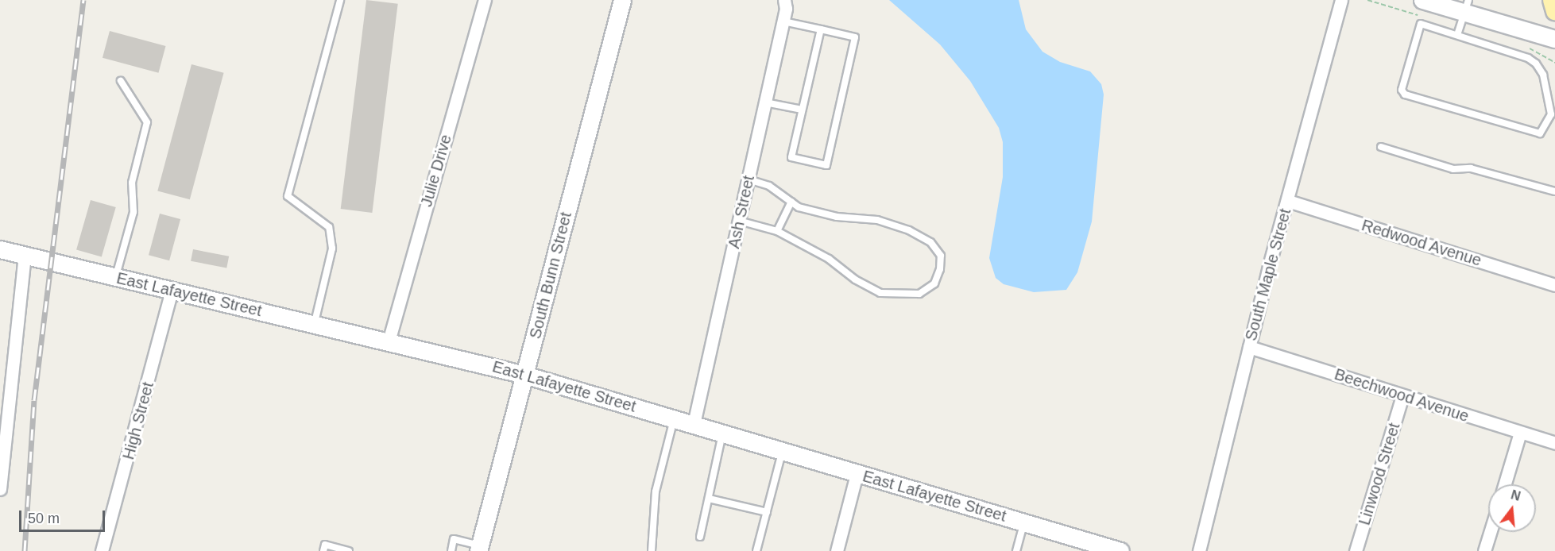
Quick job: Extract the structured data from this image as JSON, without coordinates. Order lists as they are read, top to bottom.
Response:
{
  "streets": {
    "street": [
      "Julie Drive",
      "Ash Street",
      "Redwood Avenue",
      "South Maple Street",
      "South Bunn Street",
      "East Lafayette Street",
      "Beechwood Avenue",
      "High Street",
      "Linwood Street"
    ]
  },
  "crossings": [
    ["Julie Drive", "East Lafayette Street"],
    ["Ash Street", "East Lafayette Street"],
    ["Redwood Avenue", "South Maple Street"],
    ["South Maple Street", "Beechwood Avenue"],
    ["South Bunn Street", "East Lafayette Street"],
    ["East Lafayette Street", "High Street"],
    ["Beechwood Avenue", "Linwood Street"]
  ],
  "scale_bar": "50 m",
  "north": "top"
}
